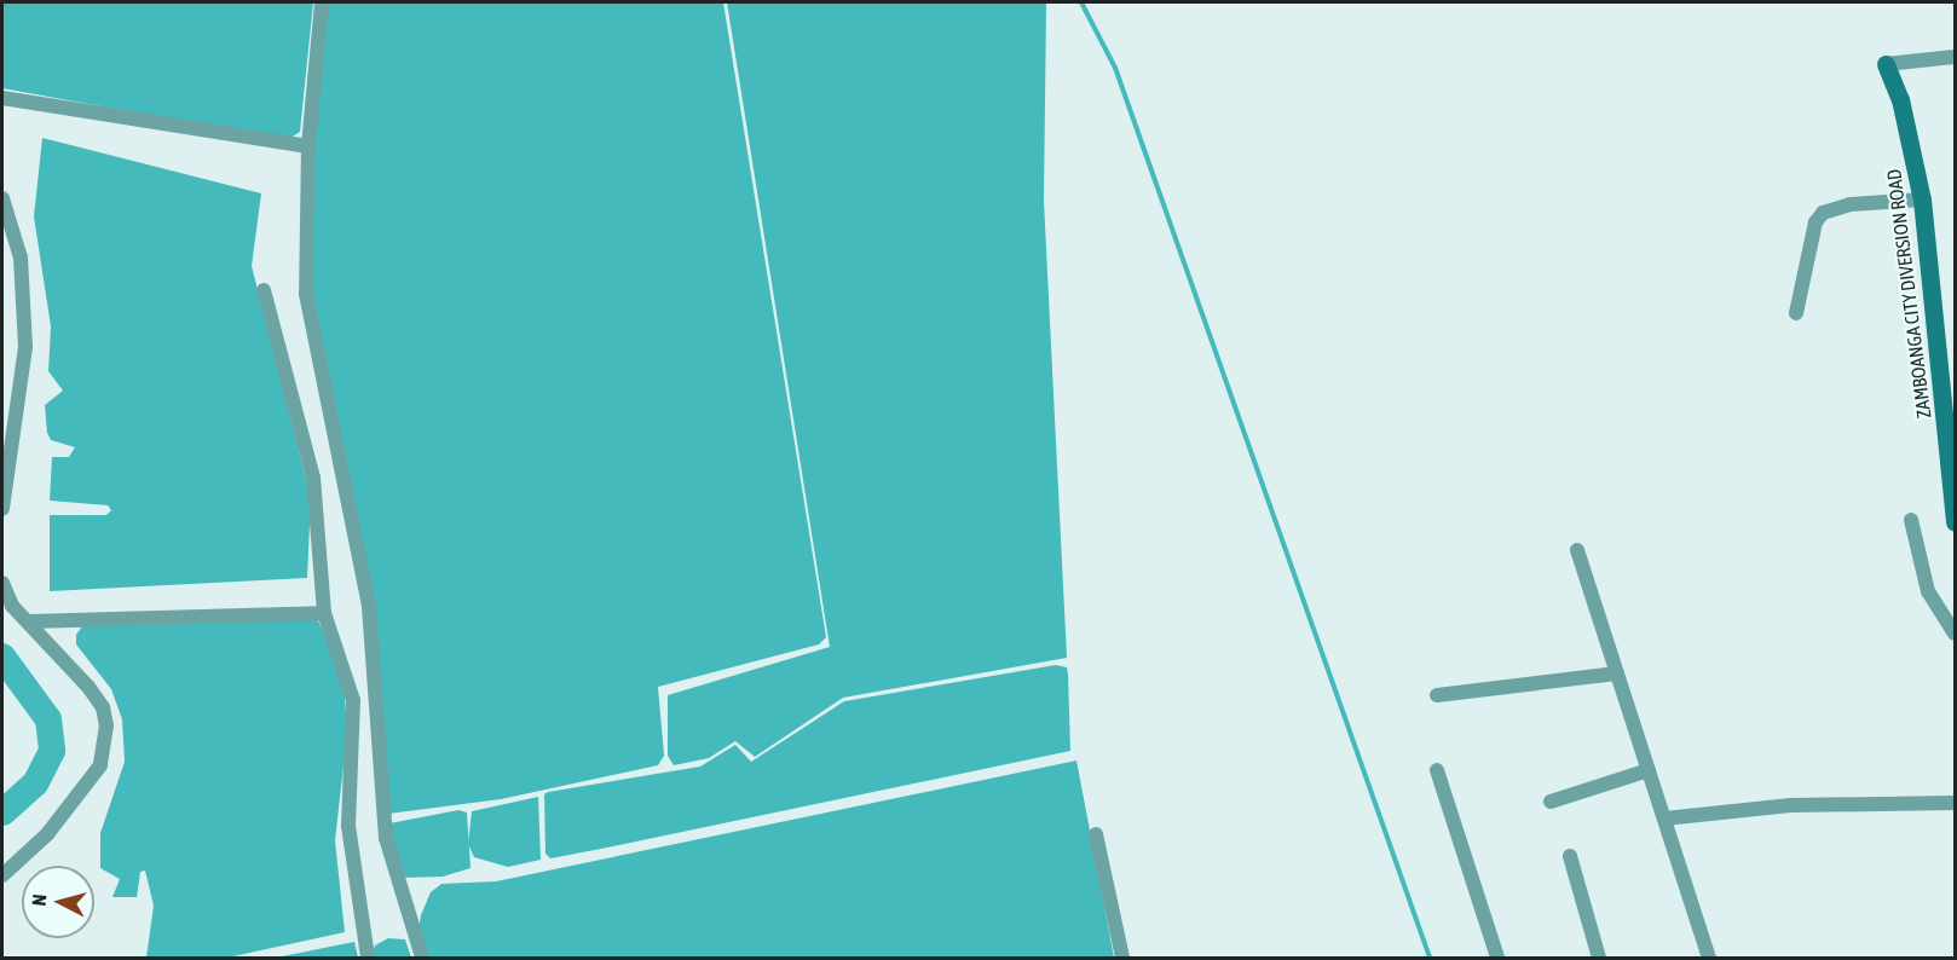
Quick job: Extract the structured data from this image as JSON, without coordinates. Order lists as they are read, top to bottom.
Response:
{
  "streets": {
    "main road": ["ZAMBOANGA CITY DIVERSION ROAD"]
  },
  "north": "left"
}
